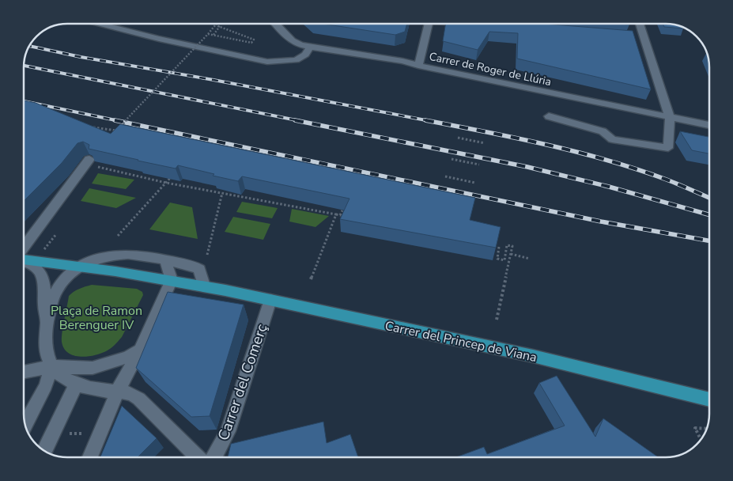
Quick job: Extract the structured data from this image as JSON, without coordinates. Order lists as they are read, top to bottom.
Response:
{
  "streets": {
    "main road": ["Carrer del Princep de Viana"],
    "street": ["Carrer de Roger de Llúria", "Carrer del Comerç"]
  },
  "crossings": [
    ["Carrer del Princep de Viana", "Carrer del Comerç"]
  ],
  "parks": ["Plaça de Ramon Berenguer IV"]
}
